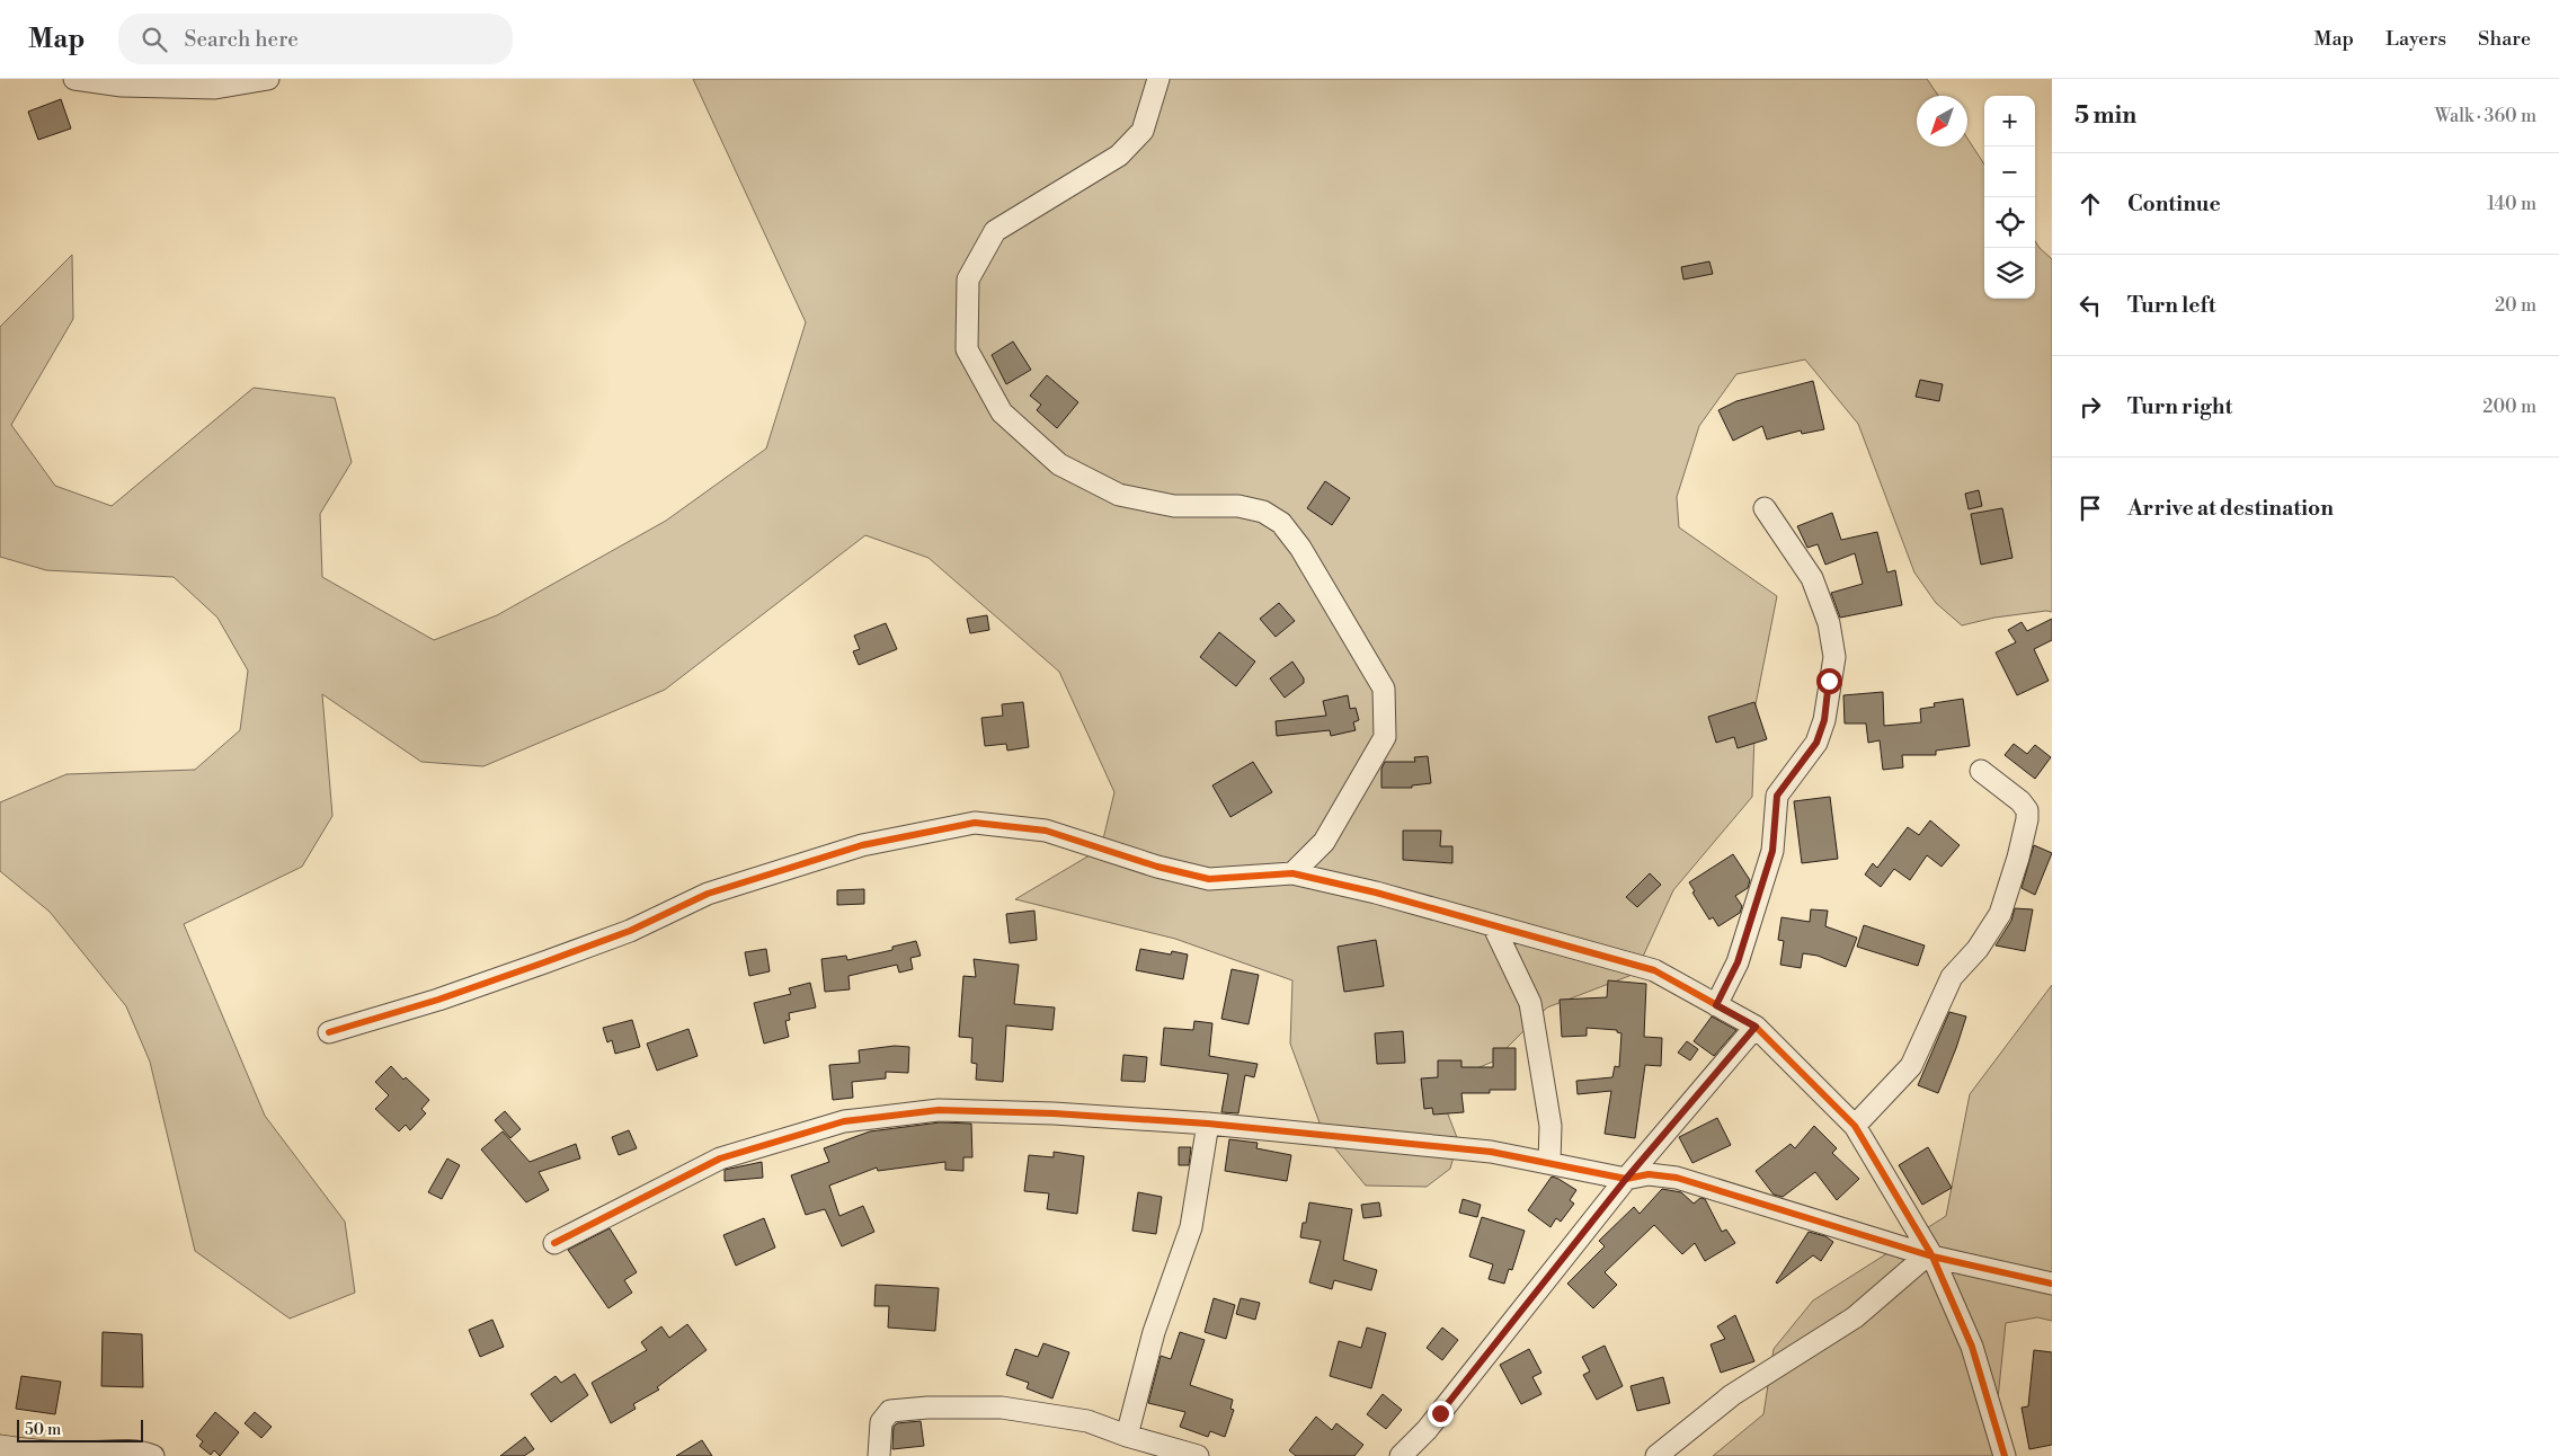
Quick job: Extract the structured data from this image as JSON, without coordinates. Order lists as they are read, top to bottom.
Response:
{
  "scale_bar": "50 m",
  "north": "bottom left",
  "page": {
    "header": "Map",
    "search": "Search here",
    "nav": ["Map", "Layers", "Share"],
    "heading": ["5 min", "Walk · 360 m"],
    "map_buttons": ["+", "−"],
    "list": [
      ["Continue", "140 m"],
      ["Turn left", "20 m"],
      ["Turn right", "200 m"],
      "Arrive at destination"
    ],
    "scale": "50 m"
  }
}
